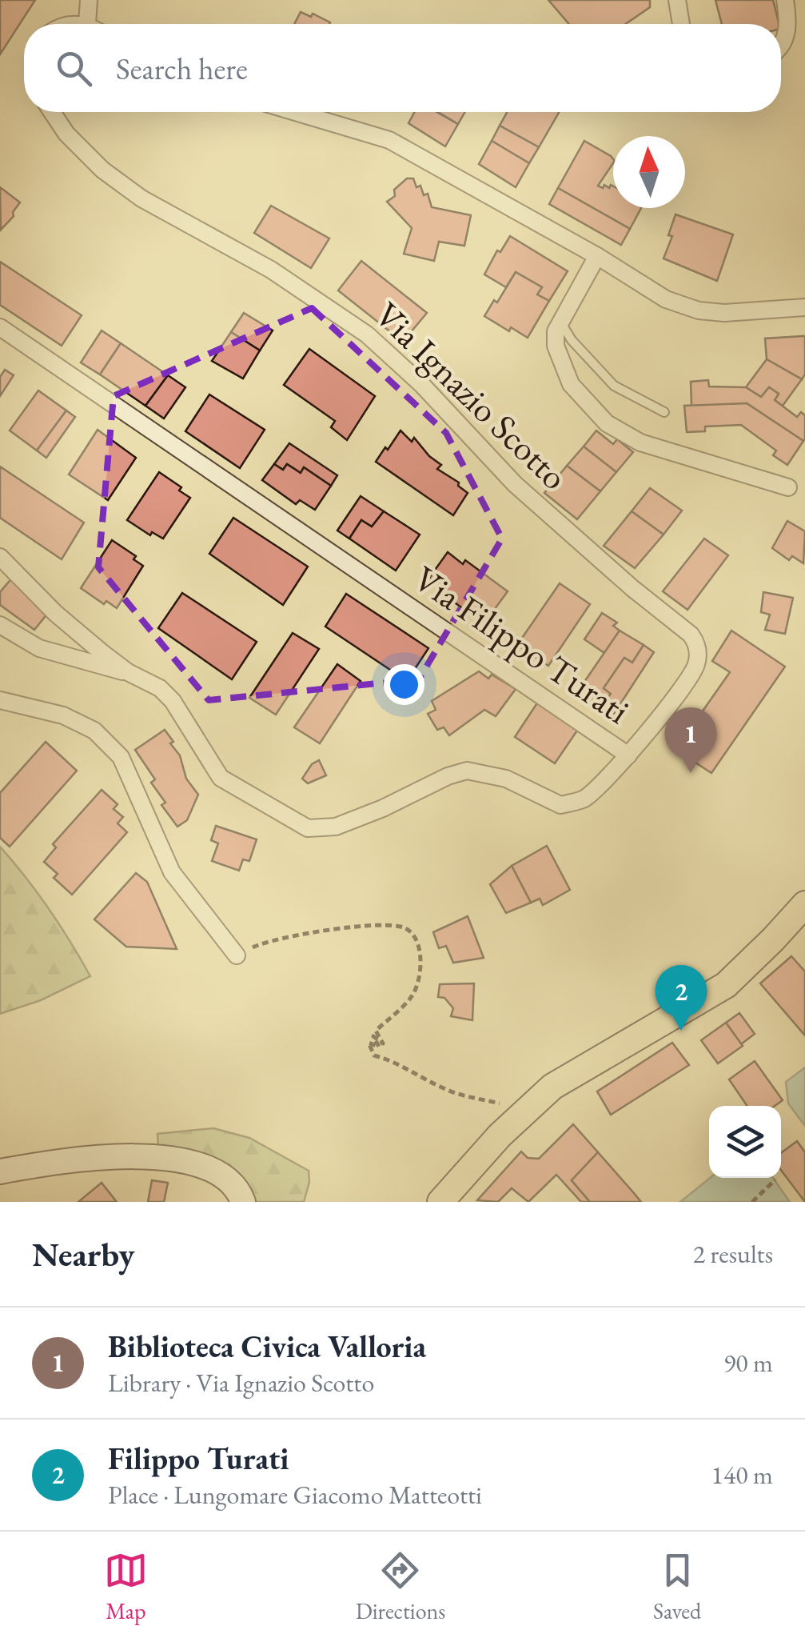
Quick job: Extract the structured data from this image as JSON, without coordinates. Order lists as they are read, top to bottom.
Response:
{
  "streets": {
    "street": ["Via Ignazio Scotto", "Via Filippo Turati"]
  },
  "crossings": [
    ["Via Ignazio Scotto", "Via Filippo Turati"]
  ],
  "north": "top",
  "page": {
    "search": "Search here",
    "pins": ["1", "2"],
    "heading": ["Nearby", "2 results"],
    "list": [
      {
        "mark": "1",
        "name": "Biblioteca Civica Valloria",
        "note": "Library · Via Ignazio Scotto",
        "value": "90 m"
      },
      {
        "mark": "2",
        "name": "Filippo Turati",
        "note": "Place · Lungomare Giacomo Matteotti",
        "value": "140 m"
      }
    ],
    "nav": ["Map", "Directions", "Saved"]
  }
}
